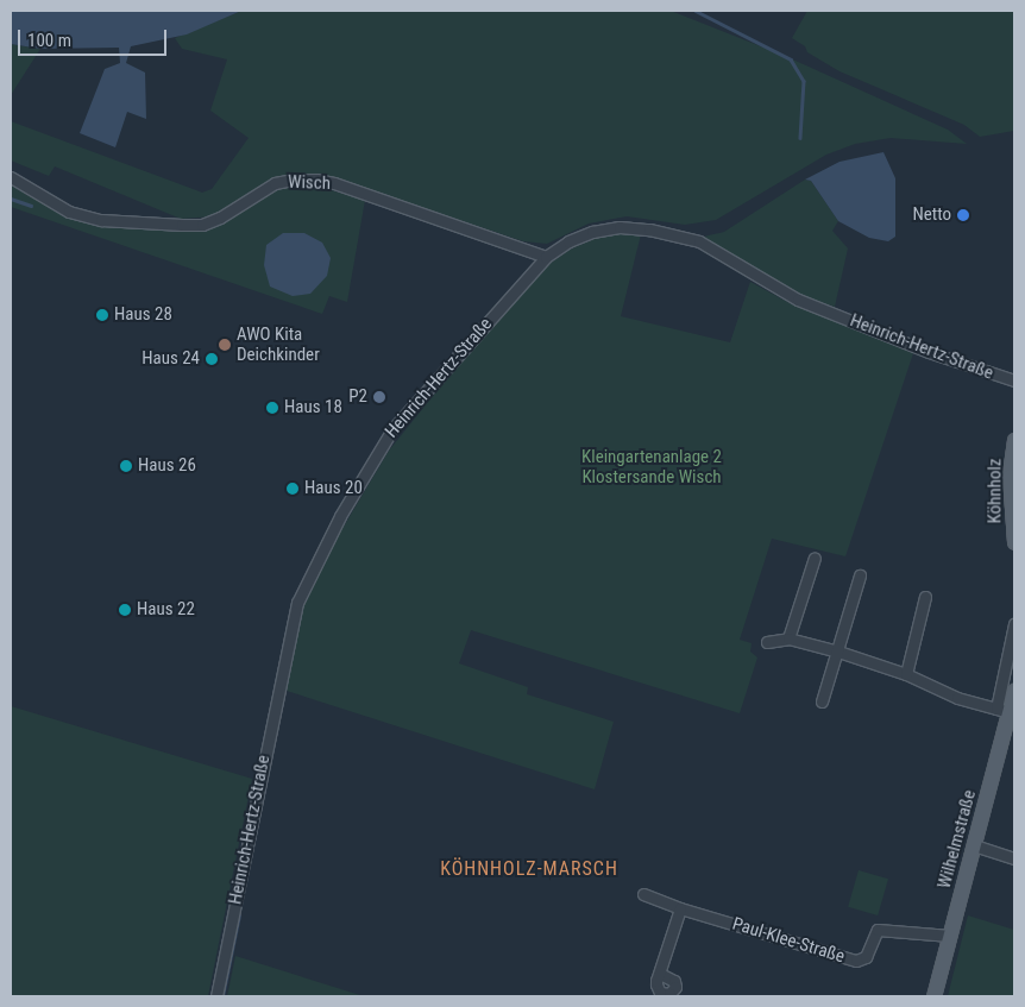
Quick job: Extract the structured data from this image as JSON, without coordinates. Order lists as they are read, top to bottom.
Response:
{
  "streets": {
    "main road": ["Köhnholz", "Wilhelmstraße"],
    "street": ["Wisch", "Heinrich-Hertz-Straße", "Paul-Klee-Straße"]
  },
  "crossings": [
    ["Wisch", "Heinrich-Hertz-Straße"],
    ["Wilhelmstraße", "Paul-Klee-Straße"]
  ],
  "districts": ["KÖHNHOLZ-MARSCH"],
  "parks": ["Kleingartenanlage 2 Klostersande Wisch"],
  "places": [
    "Netto",
    "Haus 28",
    "AWO Kita Deichkinder",
    "Haus 24",
    "P2",
    "Haus 18",
    "Haus 26",
    "Haus 20",
    "Haus 22"
  ],
  "scale_bar": "100 m"
}
